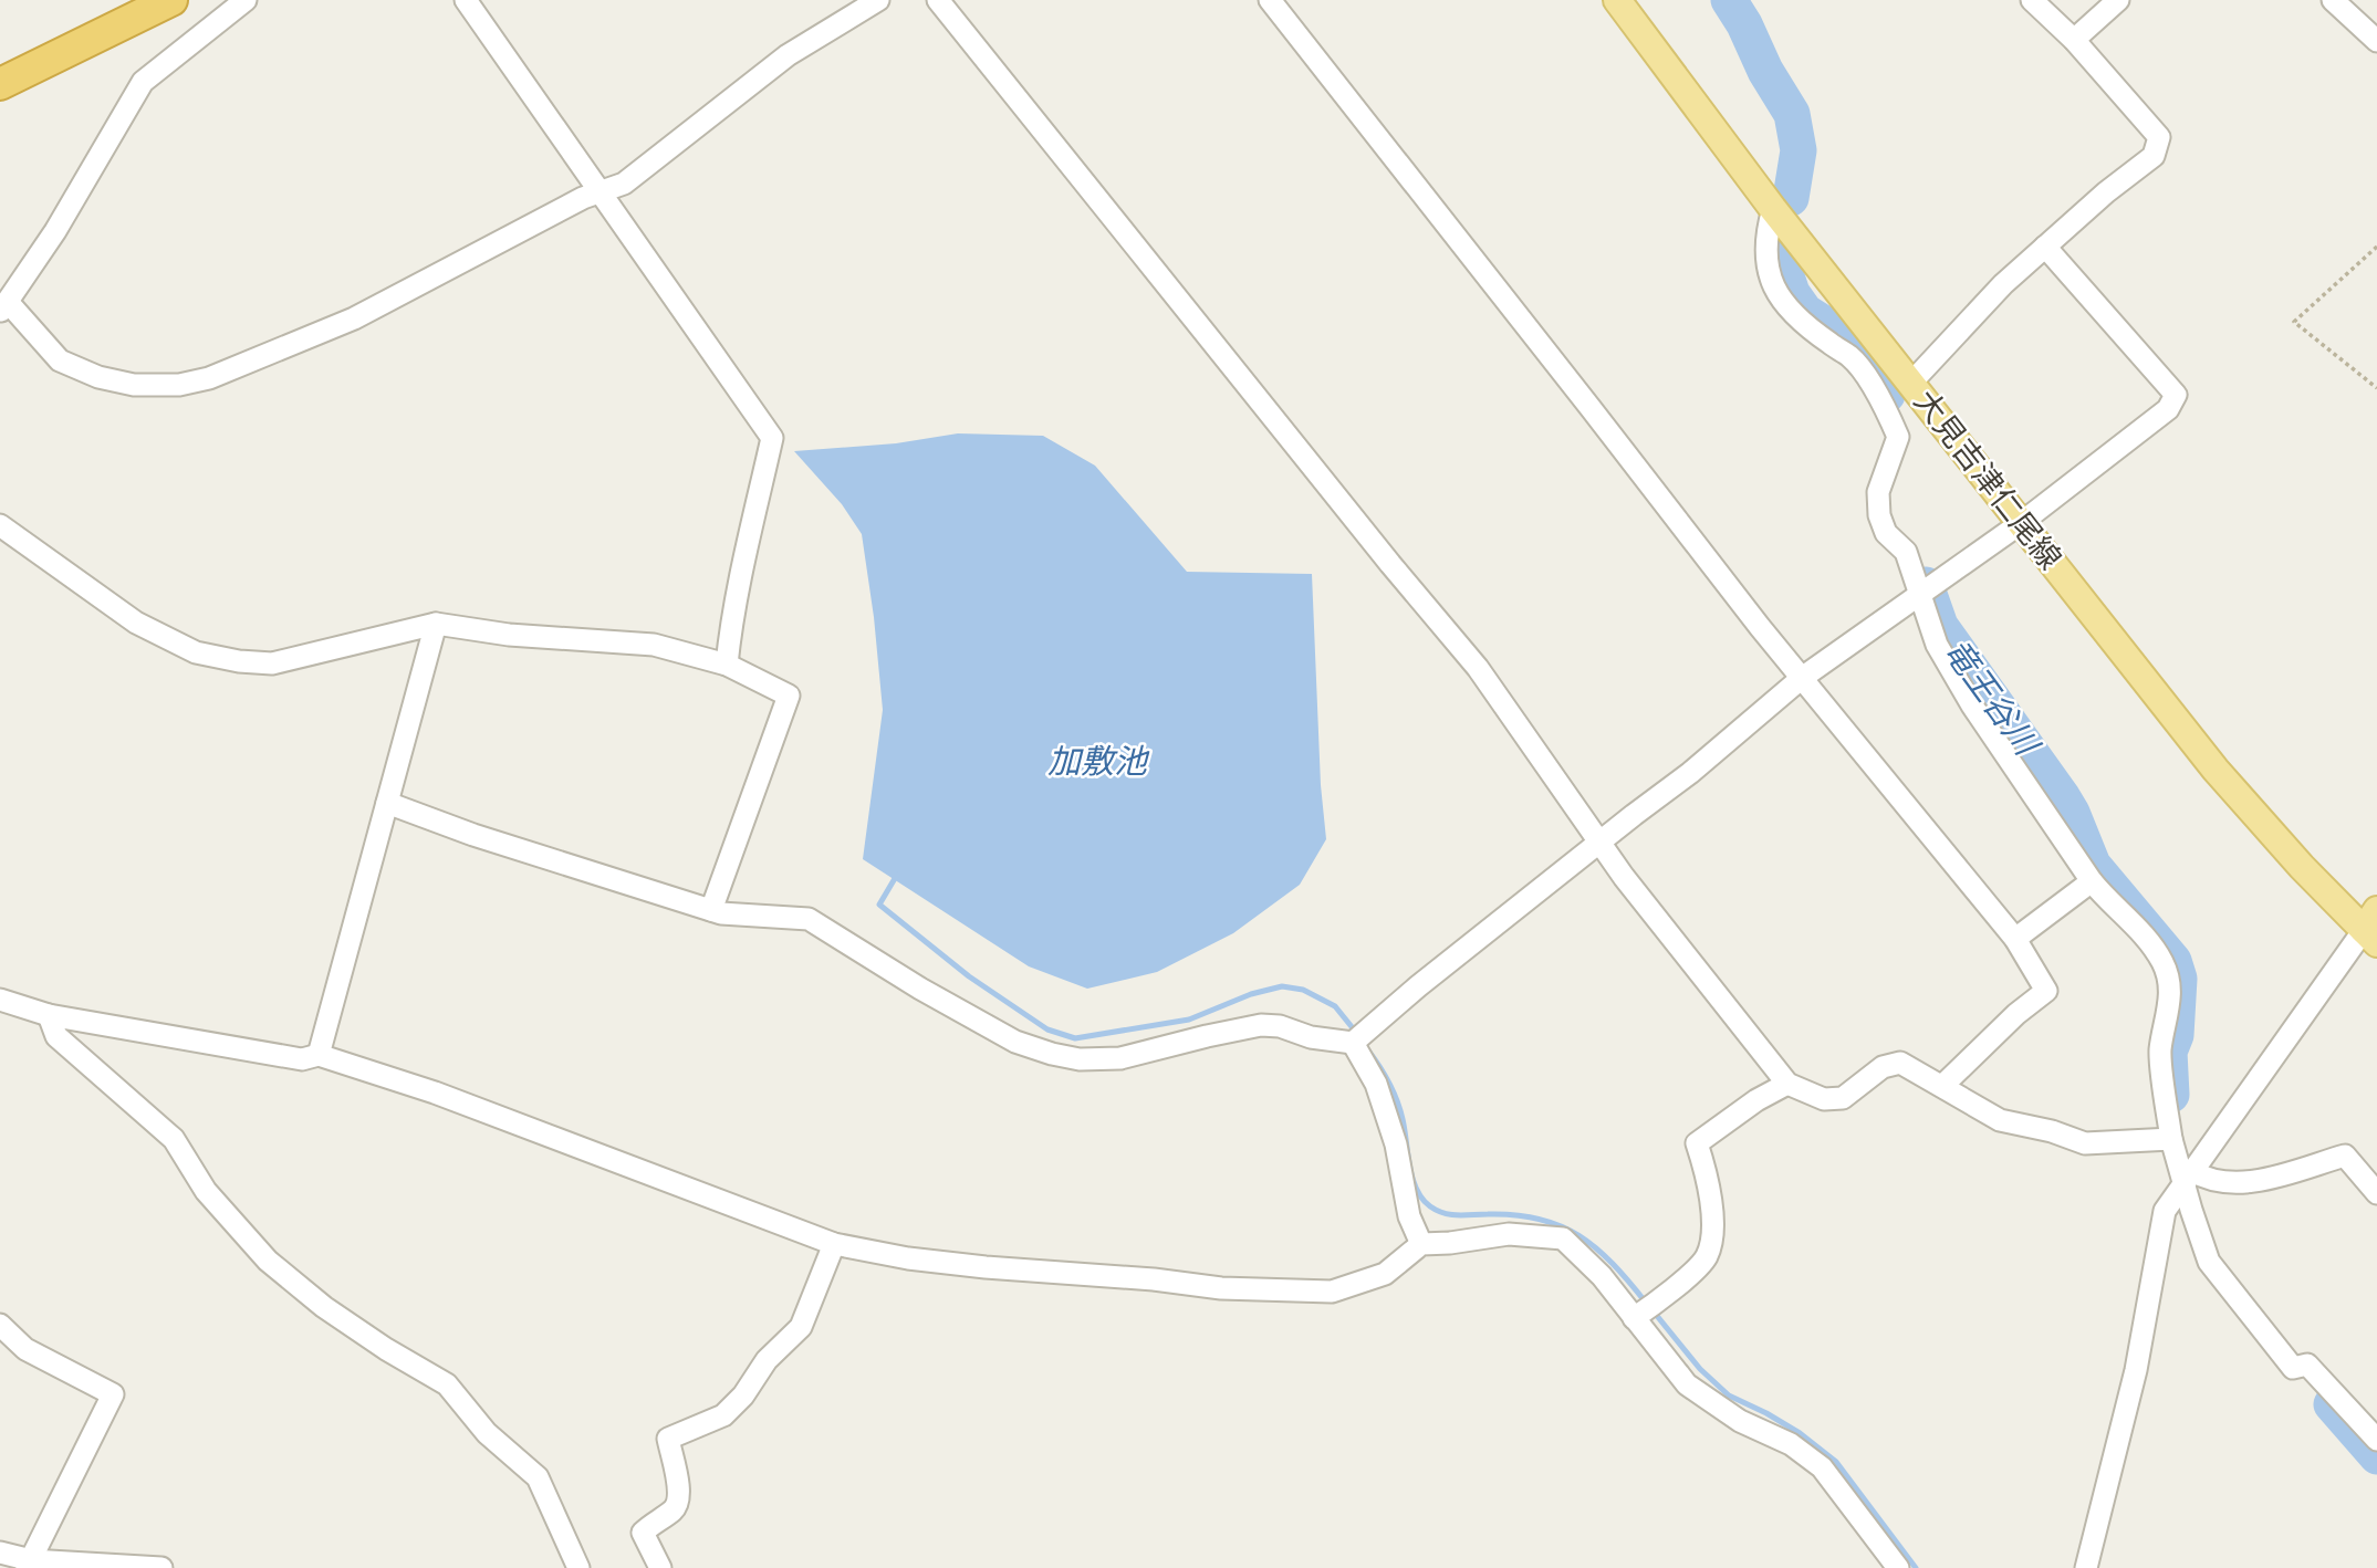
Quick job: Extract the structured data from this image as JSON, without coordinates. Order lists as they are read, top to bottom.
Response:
{
  "streets": {
    "main road": ["大見吉津仁尾線"]
  },
  "water": ["竜王谷川", "加敷池"]
}
